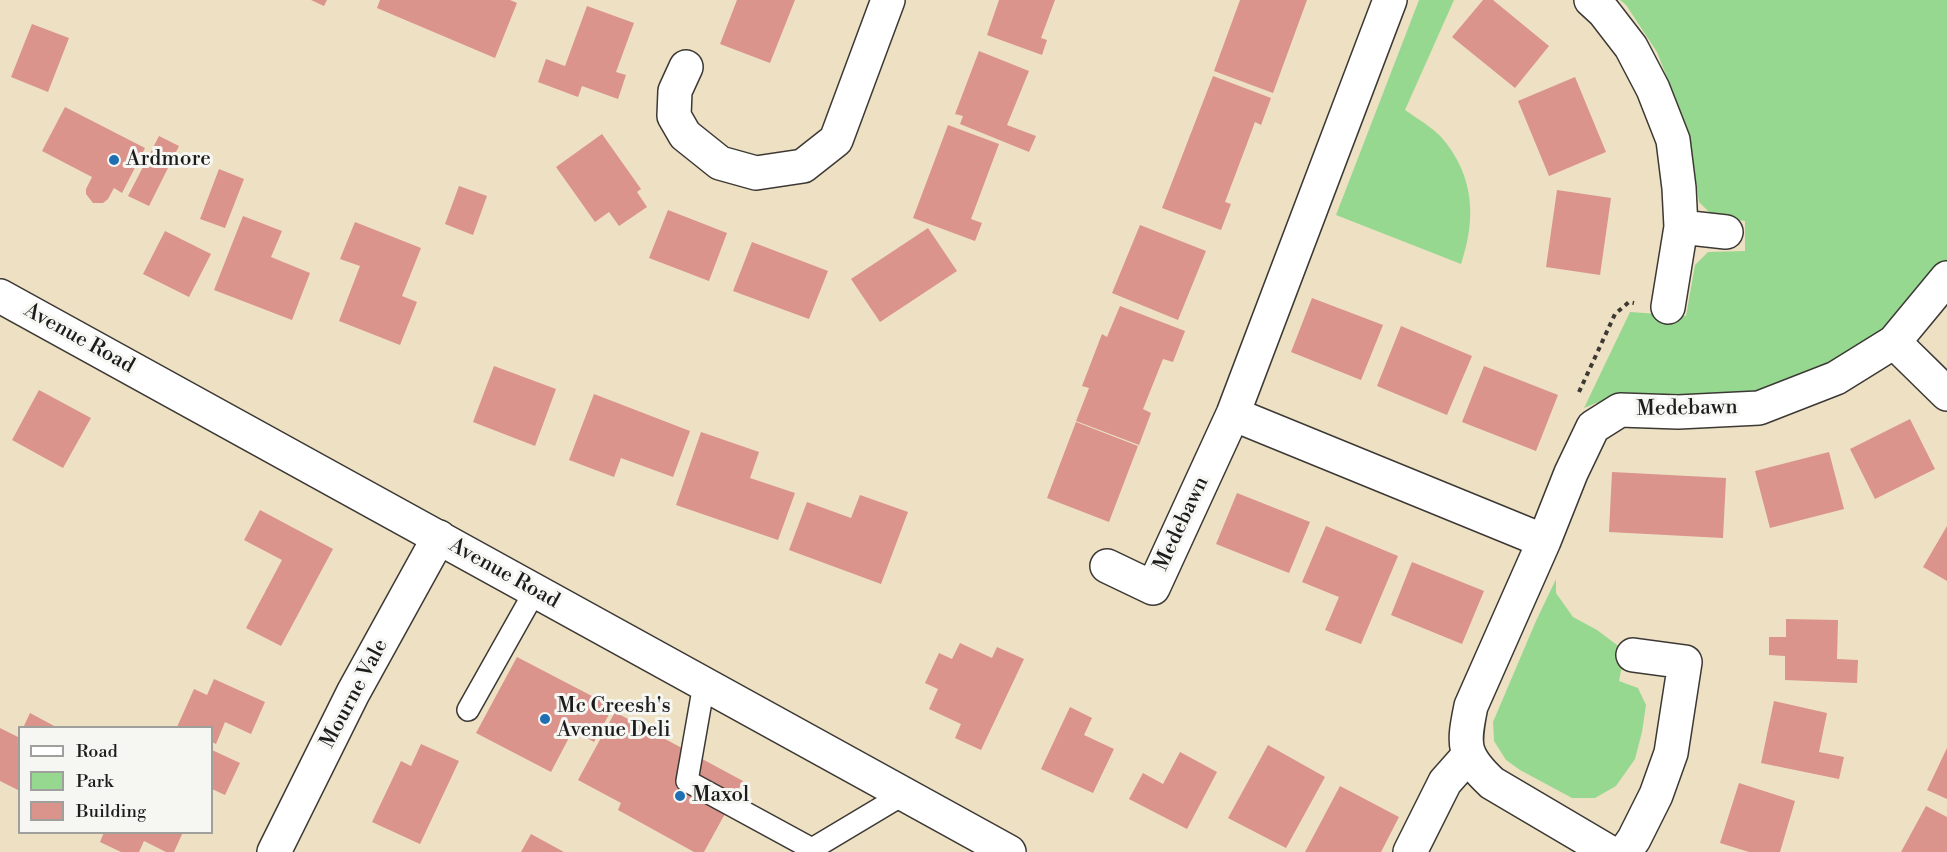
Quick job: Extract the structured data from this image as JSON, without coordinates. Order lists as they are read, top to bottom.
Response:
{
  "streets": {
    "street": ["Avenue Road", "Medebawn", "Mourne Vale"]
  },
  "crossings": [
    ["Avenue Road", "Mourne Vale"]
  ],
  "places": ["Ardmore", "Mc Creesh's Avenue Deli", "Maxol"],
  "legend": ["Road", "Park", "Building"]
}
